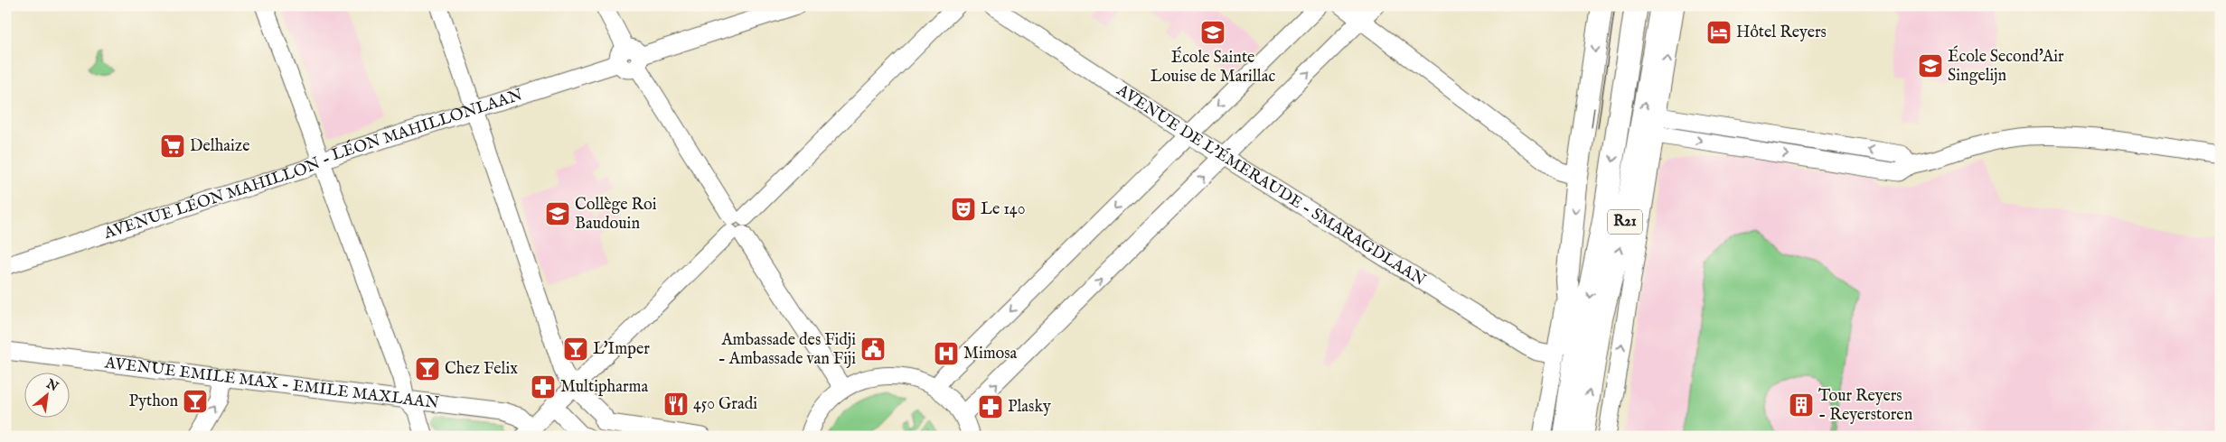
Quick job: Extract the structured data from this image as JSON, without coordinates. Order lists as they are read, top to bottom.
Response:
{
  "streets": {
    "main road": ["R21"],
    "street": ["AVENUE LÉON MAHILLON - LÉON MAHILLONLAAN", "AVENUE DE L'ÉMERAUDE - SMARAGDLAAN", "AVENUE EMILE MAX - EMILE MAXLAAN"]
  },
  "places": {
    "school or university": ["École Sainte Louise de Marillac", "École Second'Air Singelijn", "Collège Roi Baudouin"],
    "hotel": ["Hôtel Reyers"],
    "supermarket": ["Delhaize"],
    "theatre": ["Le 140"],
    "bar": ["L'Imper", "Chez Felix", "Python"],
    "public building": ["Ambassade des Fidji - Ambassade van Fiji"],
    "hospital": ["Mimosa"],
    "pharmacy": ["Multipharma", "Plasky"],
    "restaurant": ["450 Gradi"],
    "building": ["Tour Reyers - Reyerstoren"]
  },
  "north": "top right"
}
